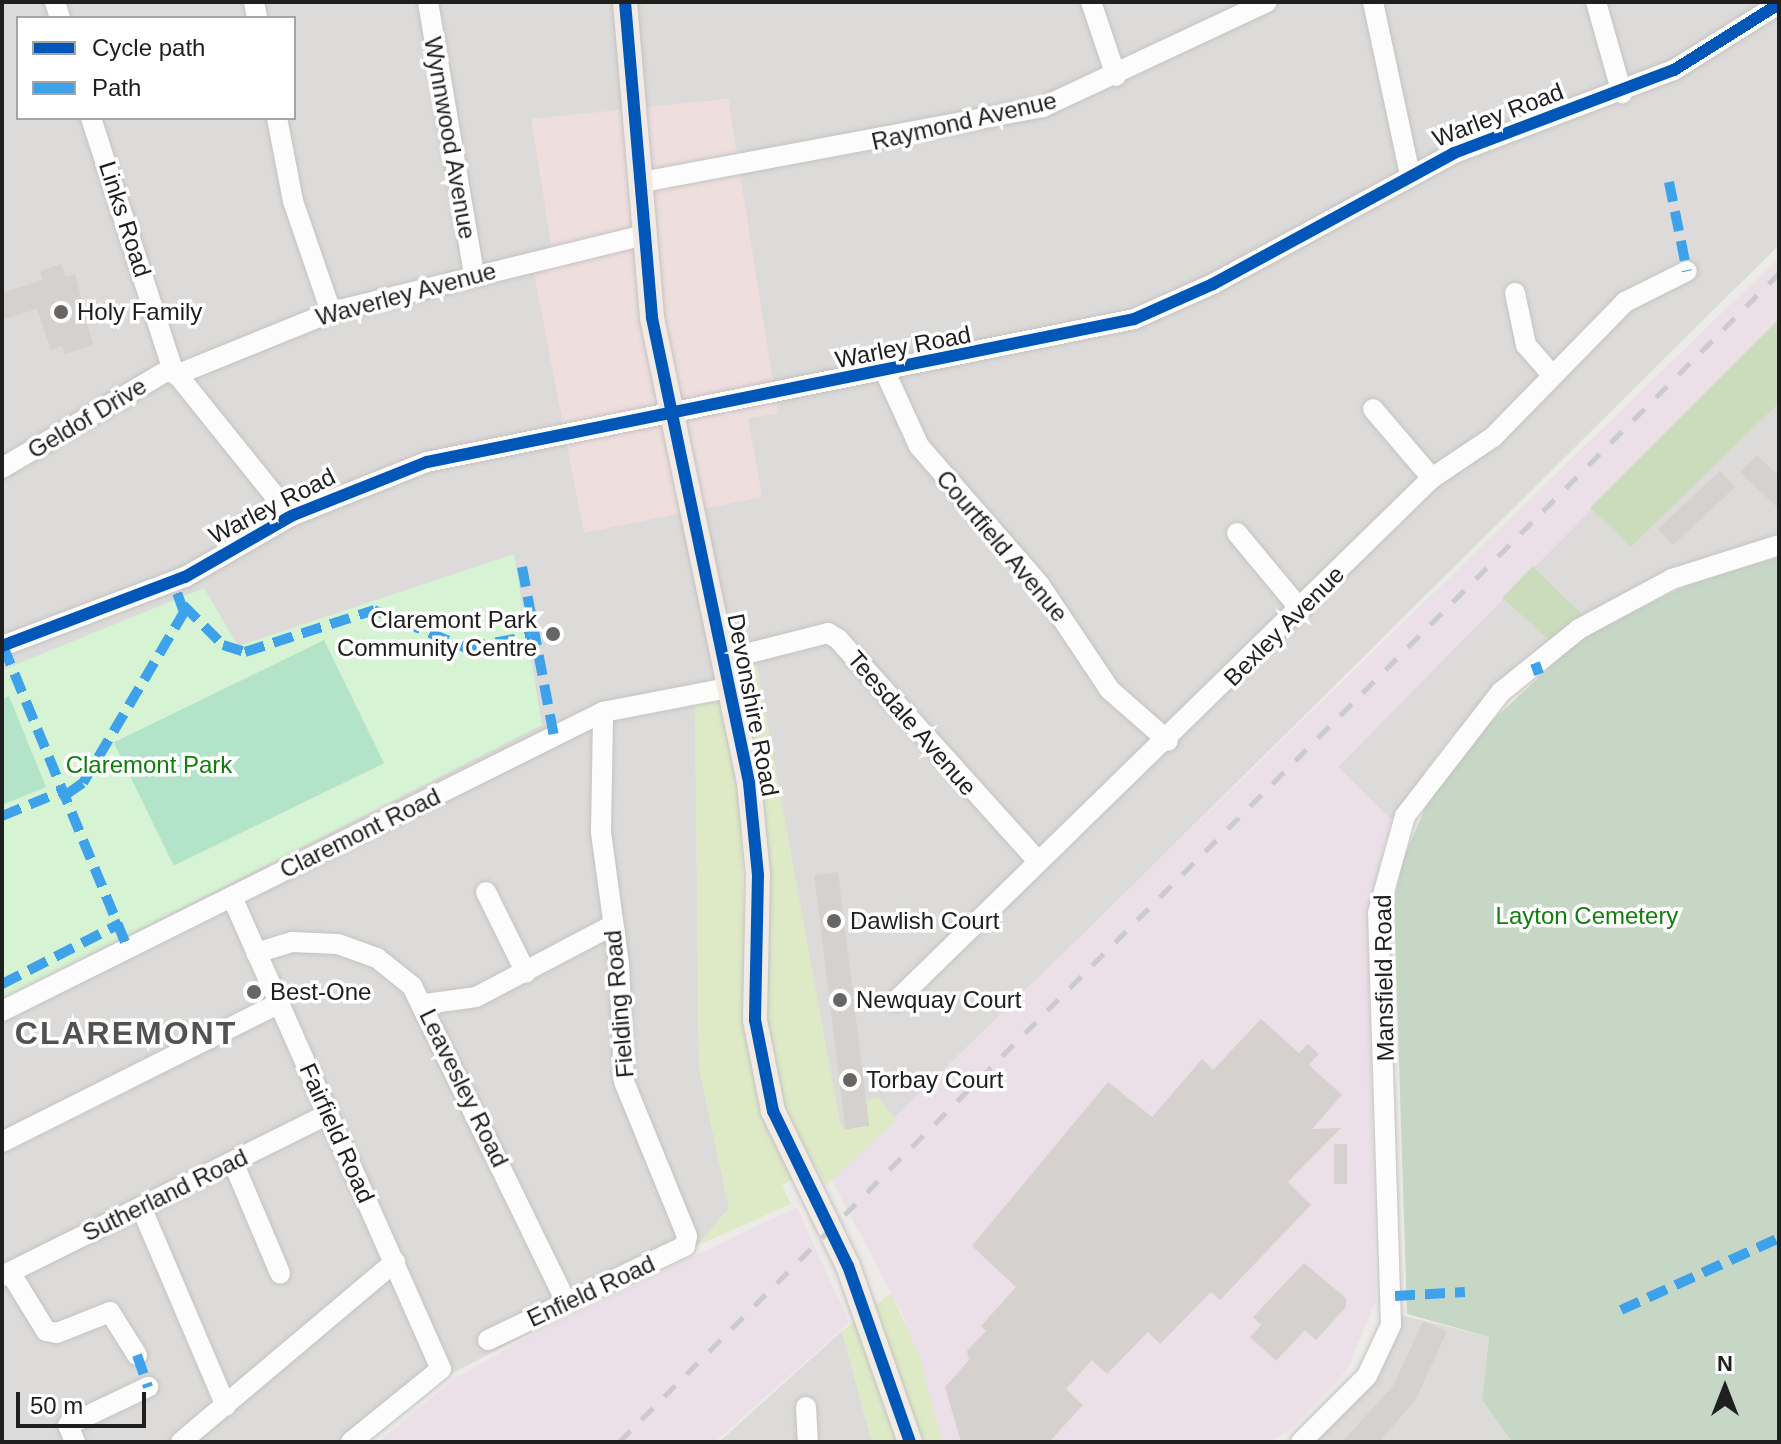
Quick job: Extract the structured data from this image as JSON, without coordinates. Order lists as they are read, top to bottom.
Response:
{
  "streets": {
    "main road": ["Devonshire Road"],
    "street": [
      "Warley Road",
      "Raymond Avenue",
      "Wynnwood Avenue",
      "Links Road",
      "Waverley Avenue",
      "Geldof Drive",
      "Courtfield Avenue",
      "Bexley Avenue",
      "Teesdale Avenue",
      "Claremont Road",
      "Mansfield Road",
      "Fielding Road",
      "Leavesley Road",
      "Fairfield Road",
      "Sutherland Road",
      "Enfield Road"
    ]
  },
  "crossings": [
    ["Warley Road", "Links Road"],
    ["Warley Road", "Courtfield Avenue"],
    ["Warley Road", "Devonshire Road"],
    ["Raymond Avenue", "Devonshire Road"],
    ["Wynnwood Avenue", "Waverley Avenue"],
    ["Links Road", "Waverley Avenue"],
    ["Links Road", "Geldof Drive"],
    ["Waverley Avenue", "Geldof Drive"],
    ["Waverley Avenue", "Devonshire Road"],
    ["Courtfield Avenue", "Bexley Avenue"],
    ["Bexley Avenue", "Teesdale Avenue"],
    ["Devonshire Road", "Teesdale Avenue"],
    ["Devonshire Road", "Claremont Road"],
    ["Claremont Road", "Fielding Road"],
    ["Claremont Road", "Fairfield Road"],
    ["Fielding Road", "Enfield Road"],
    ["Leavesley Road", "Fairfield Road"],
    ["Leavesley Road", "Enfield Road"],
    ["Fairfield Road", "Sutherland Road"]
  ],
  "districts": ["CLAREMONT"],
  "parks": ["Claremont Park", "Layton Cemetery"],
  "places": [
    "Holy Family",
    "Claremont Park Community Centre",
    "Dawlish Court",
    "Best-One",
    "Newquay Court",
    "Torbay Court"
  ],
  "legend": ["Cycle path", "Path"],
  "scale_bar": "50 m",
  "north": "top"
}
